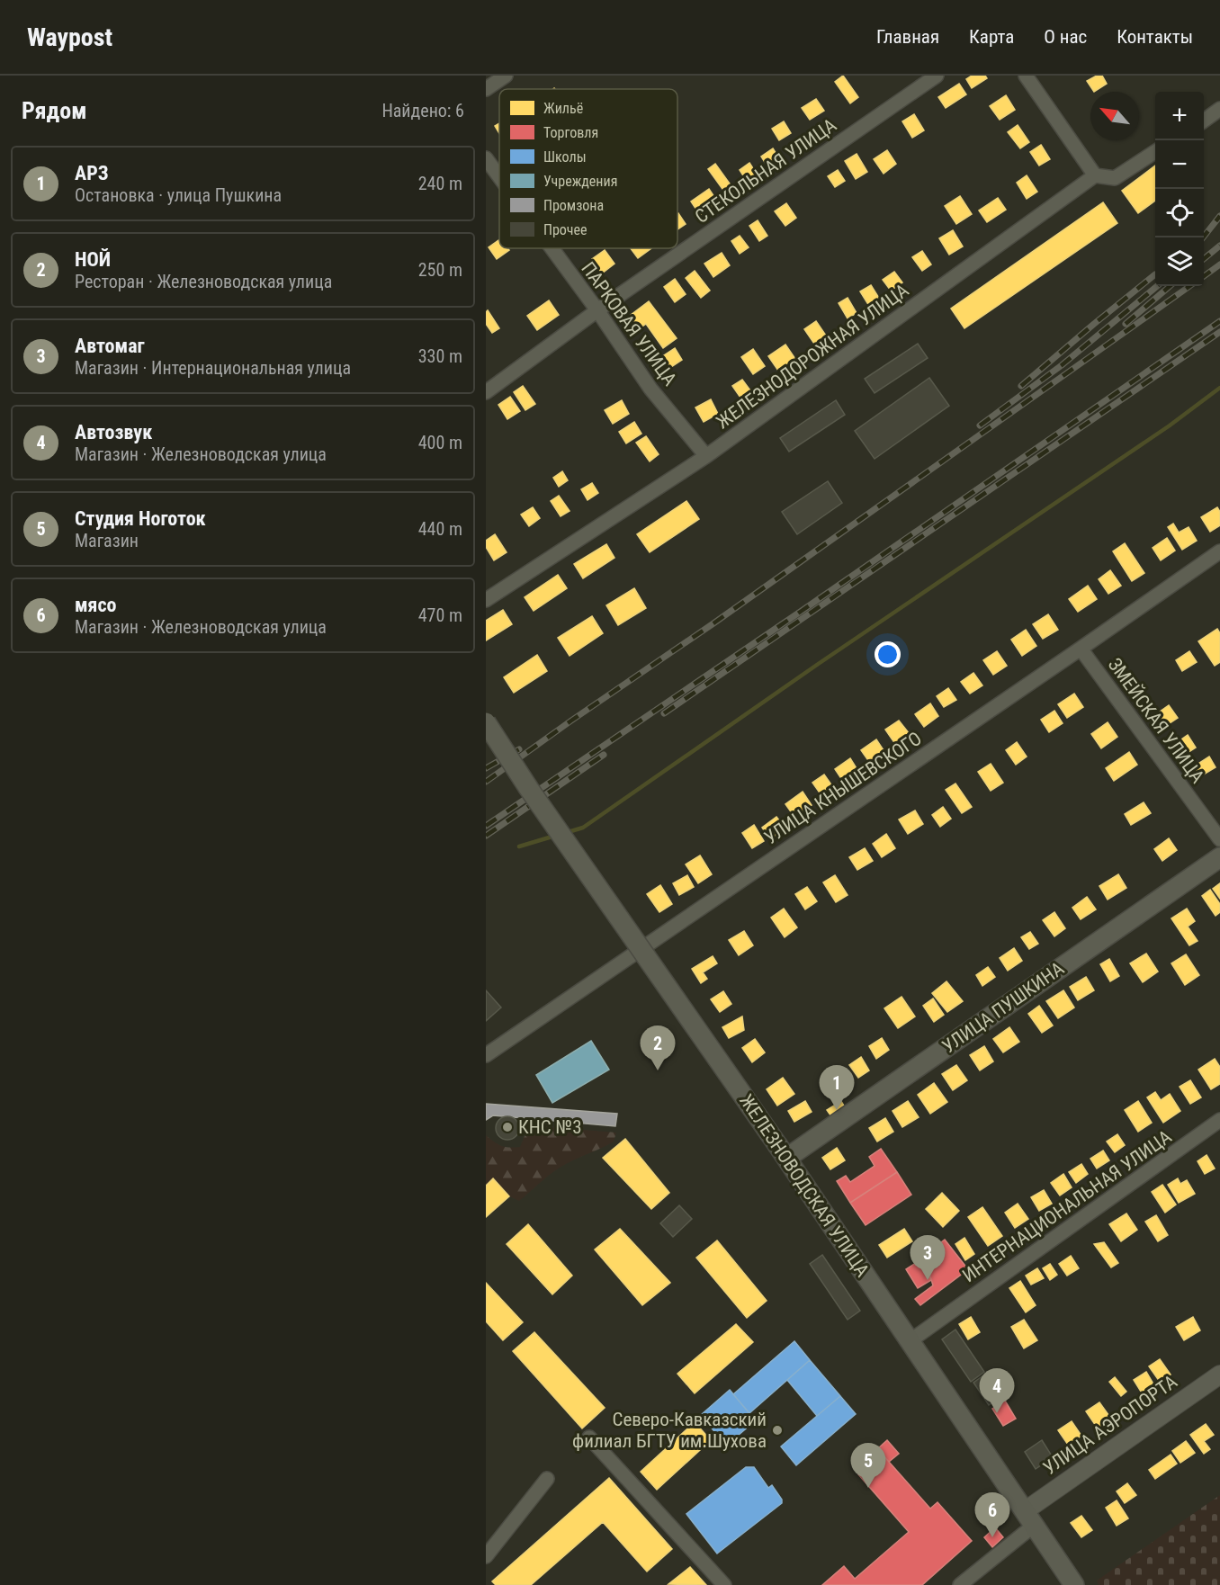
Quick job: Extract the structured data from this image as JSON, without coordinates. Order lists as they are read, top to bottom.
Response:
{
  "streets": {
    "main road": ["УЛИЦА ПУШКИНА", "ЖЕЛЕЗНОВОДСКАЯ УЛИЦА"],
    "street": [
      "СТЕКОЛЬНАЯ УЛИЦА",
      "ПАРКОВАЯ УЛИЦА",
      "ЖЕЛЕЗНОДОРОЖНАЯ УЛИЦА",
      "ЗМЕЙСКАЯ УЛИЦА",
      "УЛИЦА КНЫШЕВСКОГО",
      "ИНТЕРНАЦИОНАЛЬНАЯ УЛИЦА",
      "УЛИЦА АЭРОПОРТА"
    ]
  },
  "crossings": [
    ["СТЕКОЛЬНАЯ УЛИЦА", "ПАРКОВАЯ УЛИЦА"],
    ["ПАРКОВАЯ УЛИЦА", "ЖЕЛЕЗНОДОРОЖНАЯ УЛИЦА"],
    ["ЗМЕЙСКАЯ УЛИЦА", "УЛИЦА КНЫШЕВСКОГО"],
    ["УЛИЦА ПУШКИНА", "ЖЕЛЕЗНОВОДСКАЯ УЛИЦА"],
    ["ЖЕЛЕЗНОВОДСКАЯ УЛИЦА", "ИНТЕРНАЦИОНАЛЬНАЯ УЛИЦА"],
    ["ЖЕЛЕЗНОВОДСКАЯ УЛИЦА", "УЛИЦА АЭРОПОРТА"]
  ],
  "places": ["КНС №3", "Северо-Кавказский филиал БГТУ им.Шухова"],
  "legend": [
    "Жильё",
    "Торговля",
    "Школы",
    "Учреждения",
    "Промзона",
    "Прочее"
  ],
  "north": "top left",
  "page": {
    "header": "Waypost",
    "nav": [
      "Главная",
      "Карта",
      "О нас",
      "Контакты"
    ],
    "heading": ["Рядом", "Найдено: 6"],
    "map_buttons": ["+", "−"],
    "list": [
      {
        "mark": "1",
        "name": "АРЗ",
        "note": "Остановка · улица Пушкина",
        "value": "240 m"
      },
      {
        "mark": "2",
        "name": "НОЙ",
        "note": "Ресторан · Железноводская улица",
        "value": "250 m"
      },
      {
        "mark": "3",
        "name": "Автомаг",
        "note": "Магазин · Интернациональная улица",
        "value": "330 m"
      },
      {
        "mark": "4",
        "name": "Автозвук",
        "note": "Магазин · Железноводская улица",
        "value": "400 m"
      },
      {
        "mark": "5",
        "name": "Студия Ноготок",
        "note": "Магазин",
        "value": "440 m"
      },
      {
        "mark": "6",
        "name": "мясо",
        "note": "Магазин · Железноводская улица",
        "value": "470 m"
      }
    ],
    "pins": [
      "2",
      "1",
      "3",
      "4",
      "5",
      "6"
    ]
  }
}
